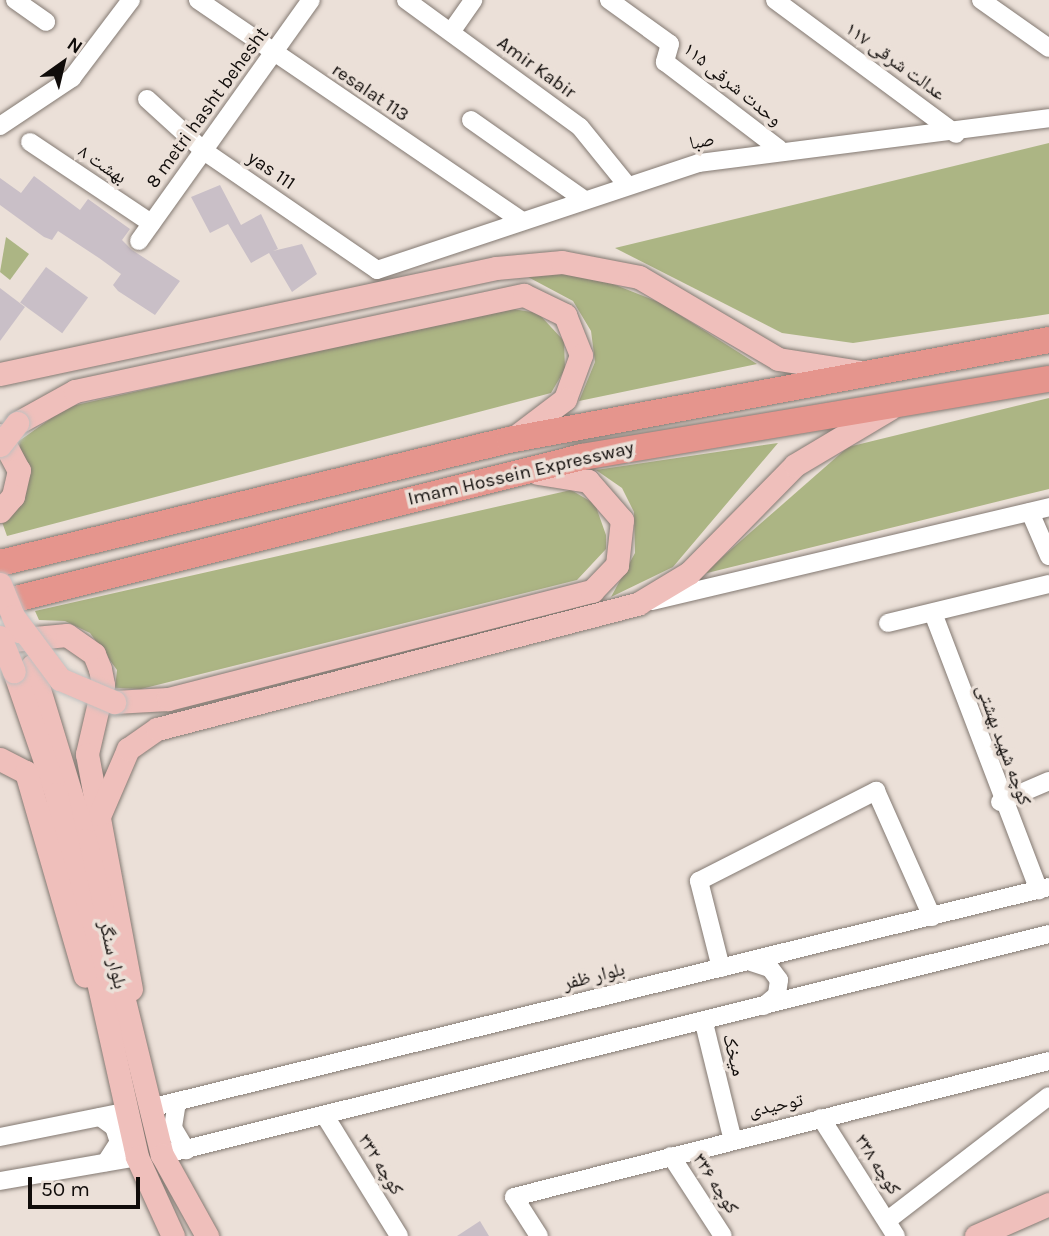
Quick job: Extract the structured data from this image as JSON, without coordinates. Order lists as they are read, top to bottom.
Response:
{
  "streets": {
    "highway": ["Imam Hossein Expressway"],
    "main road": ["بلوار سنگر"],
    "street": [
      "۱۱۷ عدالت شرقی",
      "Amir Kabir",
      "۱۱۵ وحدت شرقی",
      "resalat 113",
      "8 metri hasht behesht",
      "صبا",
      "۸ بهشت",
      "yas 111",
      "کوچه شهید بهشتی",
      "بلوار ظفر",
      "میخک",
      "توحیدی",
      "کوچه ۳۳۲",
      "کوچه ۳۳۸",
      "کوچه ۳۳۶"
    ]
  },
  "crossings": [
    ["۱۱۷ عدالت شرقی", "صبا"],
    ["Amir Kabir", "صبا"],
    ["۱۱۵ وحدت شرقی", "صبا"],
    ["resalat 113", "8 metri hasht behesht"],
    ["resalat 113", "صبا"],
    ["8 metri hasht behesht", "۸ بهشت"],
    ["8 metri hasht behesht", "yas 111"],
    ["صبا", "yas 111"],
    ["کوچه شهید بهشتی", "بلوار ظفر"],
    ["بلوار سنگر", "بلوار ظفر"],
    ["میخک", "توحیدی"],
    ["توحیدی", "کوچه ۳۳۸"],
    ["توحیدی", "کوچه ۳۳۶"]
  ],
  "scale_bar": "50 m",
  "north": "top right"
}
